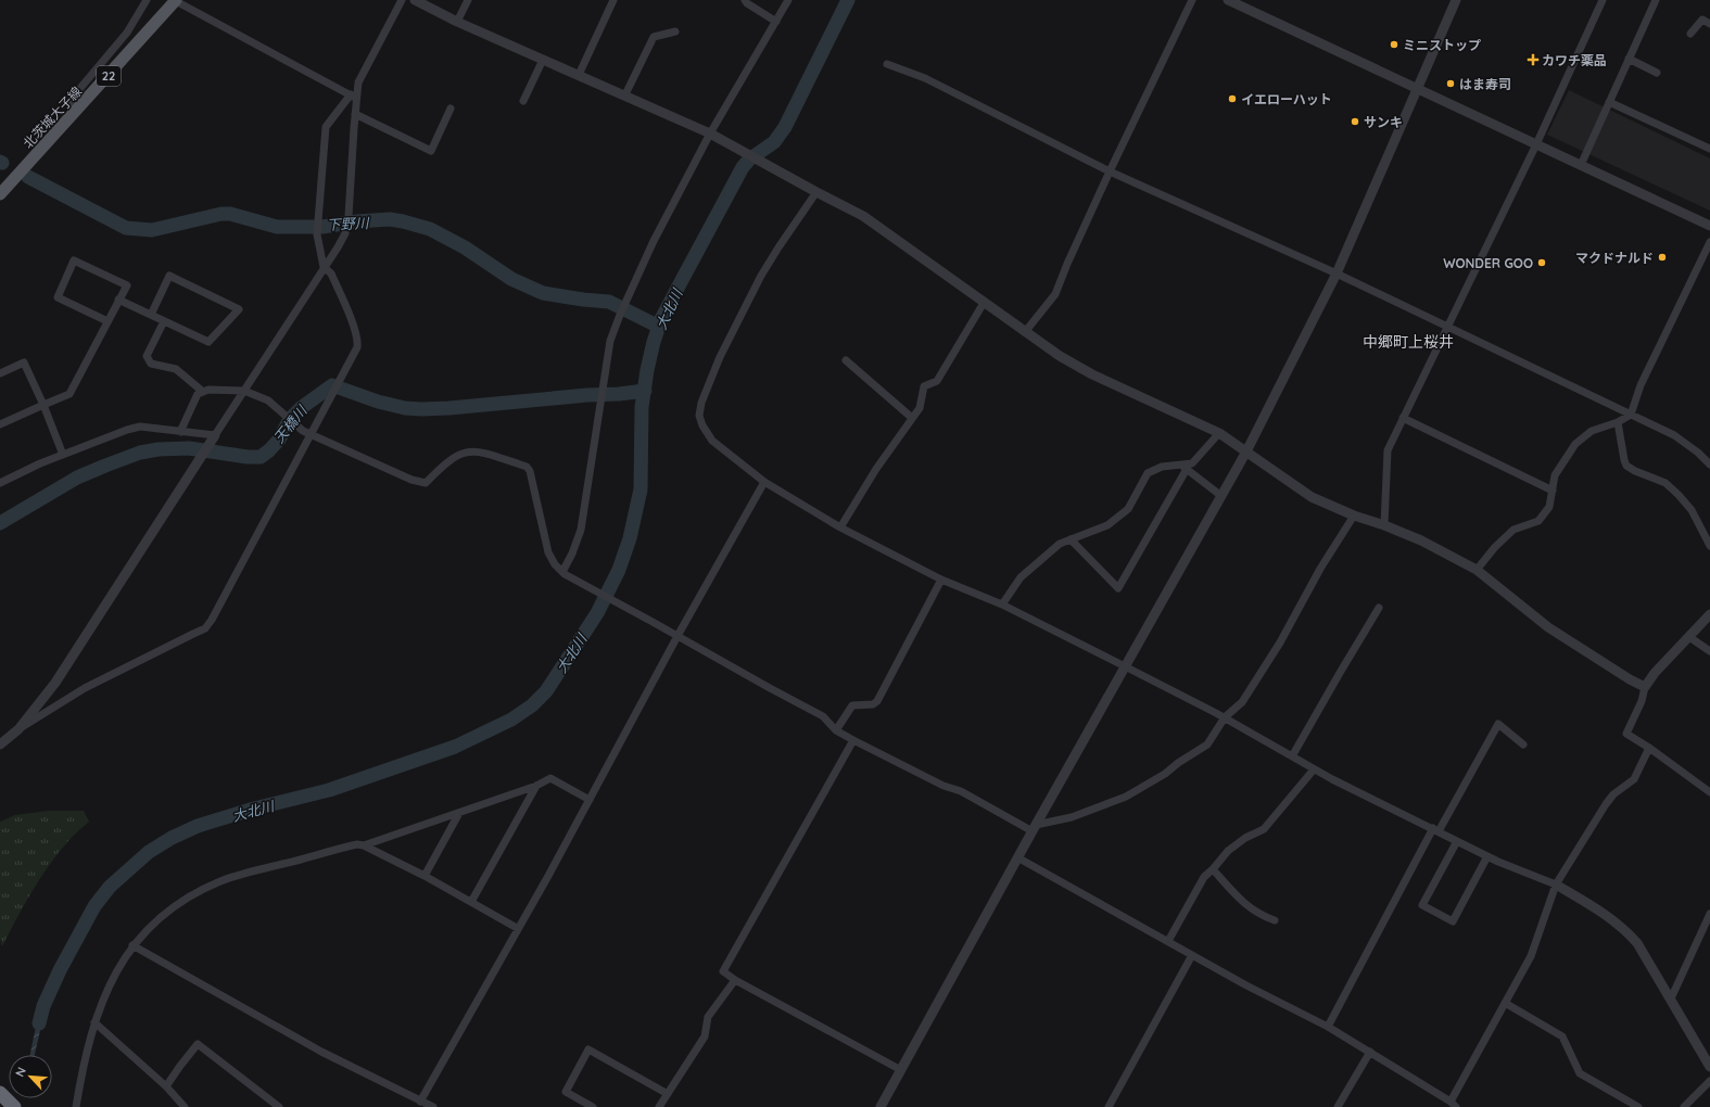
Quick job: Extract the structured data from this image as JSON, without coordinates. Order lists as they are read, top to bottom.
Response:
{
  "streets": {
    "main road": ["22", "北茨城大子線"]
  },
  "districts": ["中郷町上桜井"],
  "water": ["下野川", "大北川", "天橋川"],
  "places": {
    "other": [
      "ミニストップ",
      "はま寿司",
      "イエローハット",
      "サンキ",
      "マクドナルド",
      "WONDER GOO"
    ],
    "health": ["カワチ薬品"]
  },
  "north": "top left"
}
